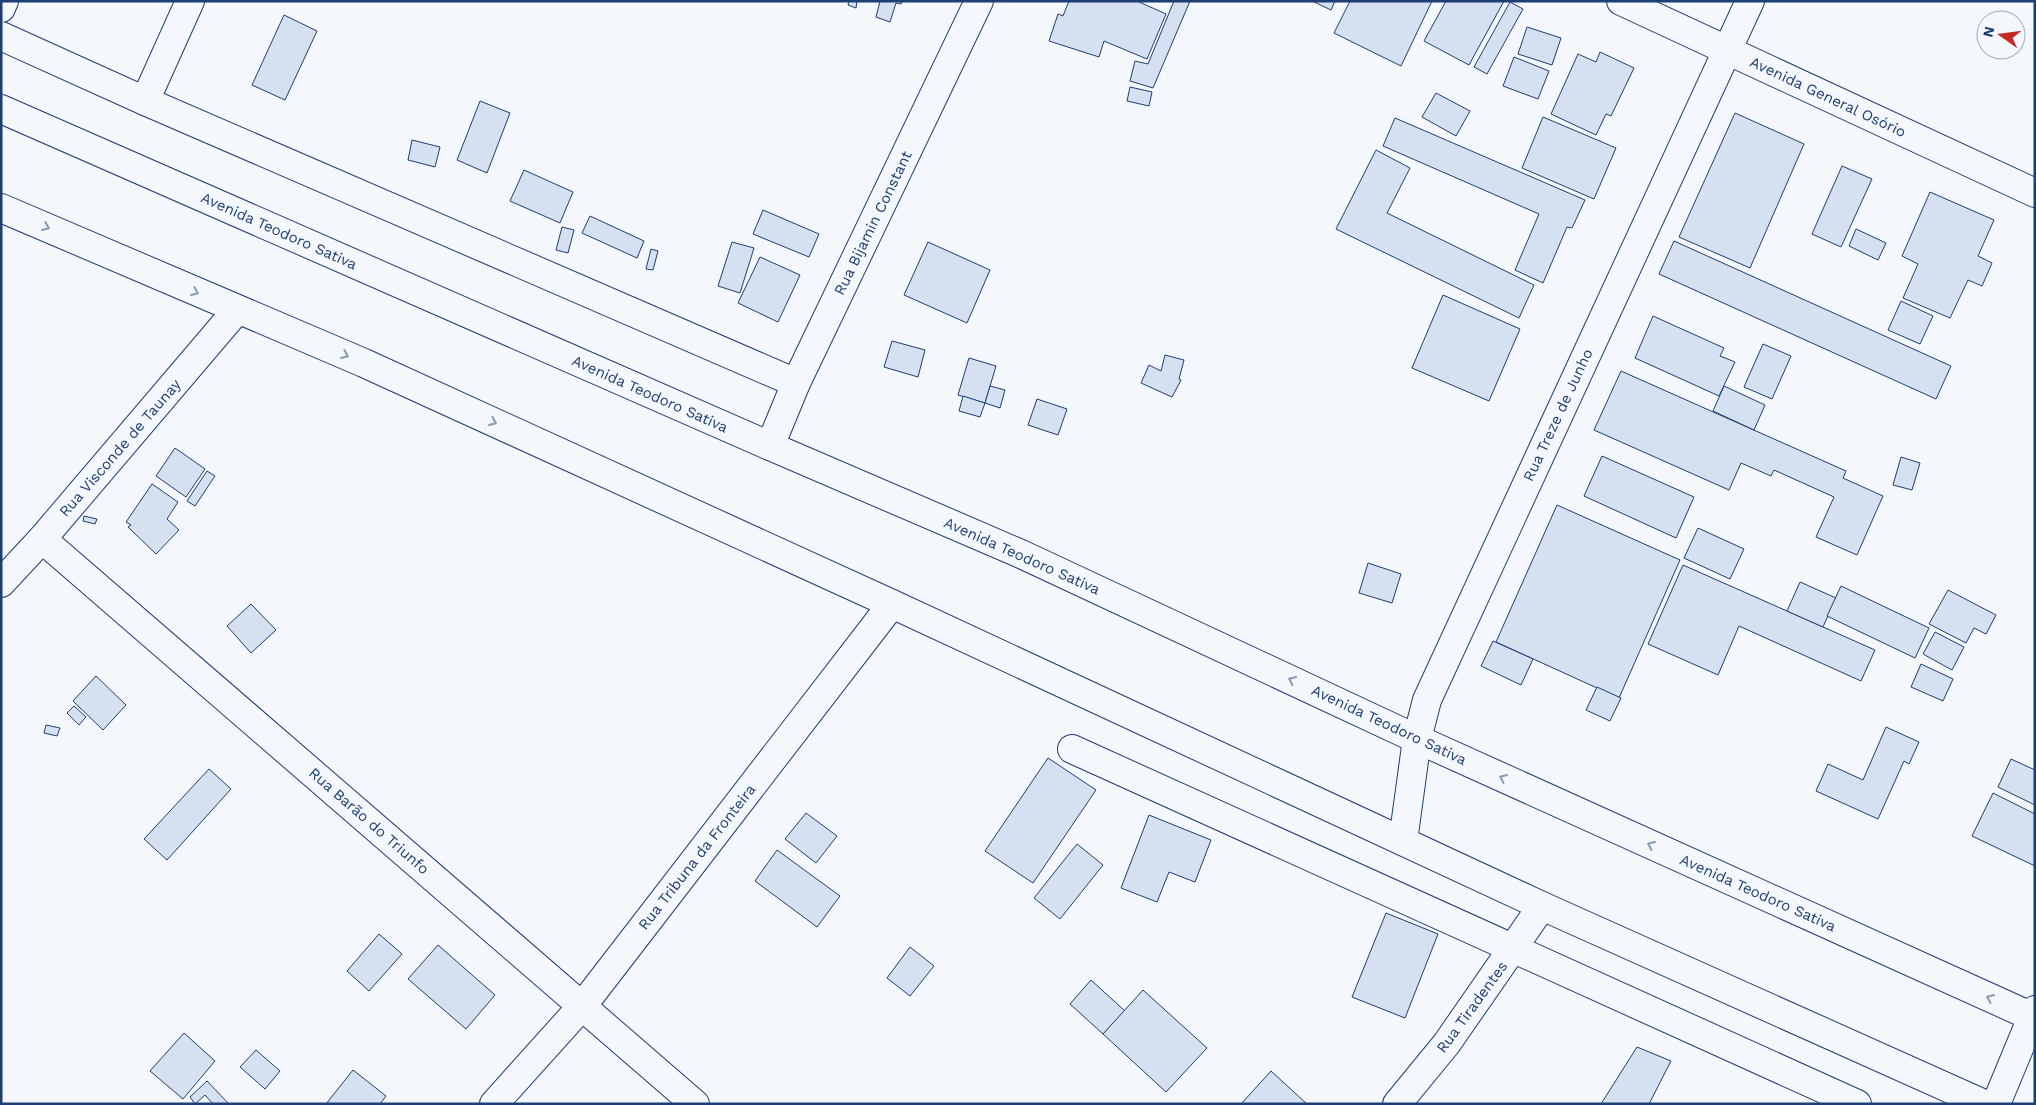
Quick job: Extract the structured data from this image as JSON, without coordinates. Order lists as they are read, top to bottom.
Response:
{
  "streets": {
    "street": [
      "Avenida General Osório",
      "Rua Bijamin Constant",
      "Avenida Teodoro Sativa",
      "Rua Treze de Junho",
      "Rua Visconde de Taunay",
      "Rua Barão do Triunfo",
      "Rua Tribuna da Fronteira",
      "Rua Tiradentes"
    ]
  },
  "crossings": [
    ["Avenida General Osório", "Rua Treze de Junho"],
    ["Rua Bijamin Constant", "Avenida Teodoro Sativa"],
    ["Avenida Teodoro Sativa", "Rua Treze de Junho"],
    ["Rua Visconde de Taunay", "Rua Barão do Triunfo"],
    ["Rua Barão do Triunfo", "Rua Tribuna da Fronteira"]
  ],
  "north": "left"
}
